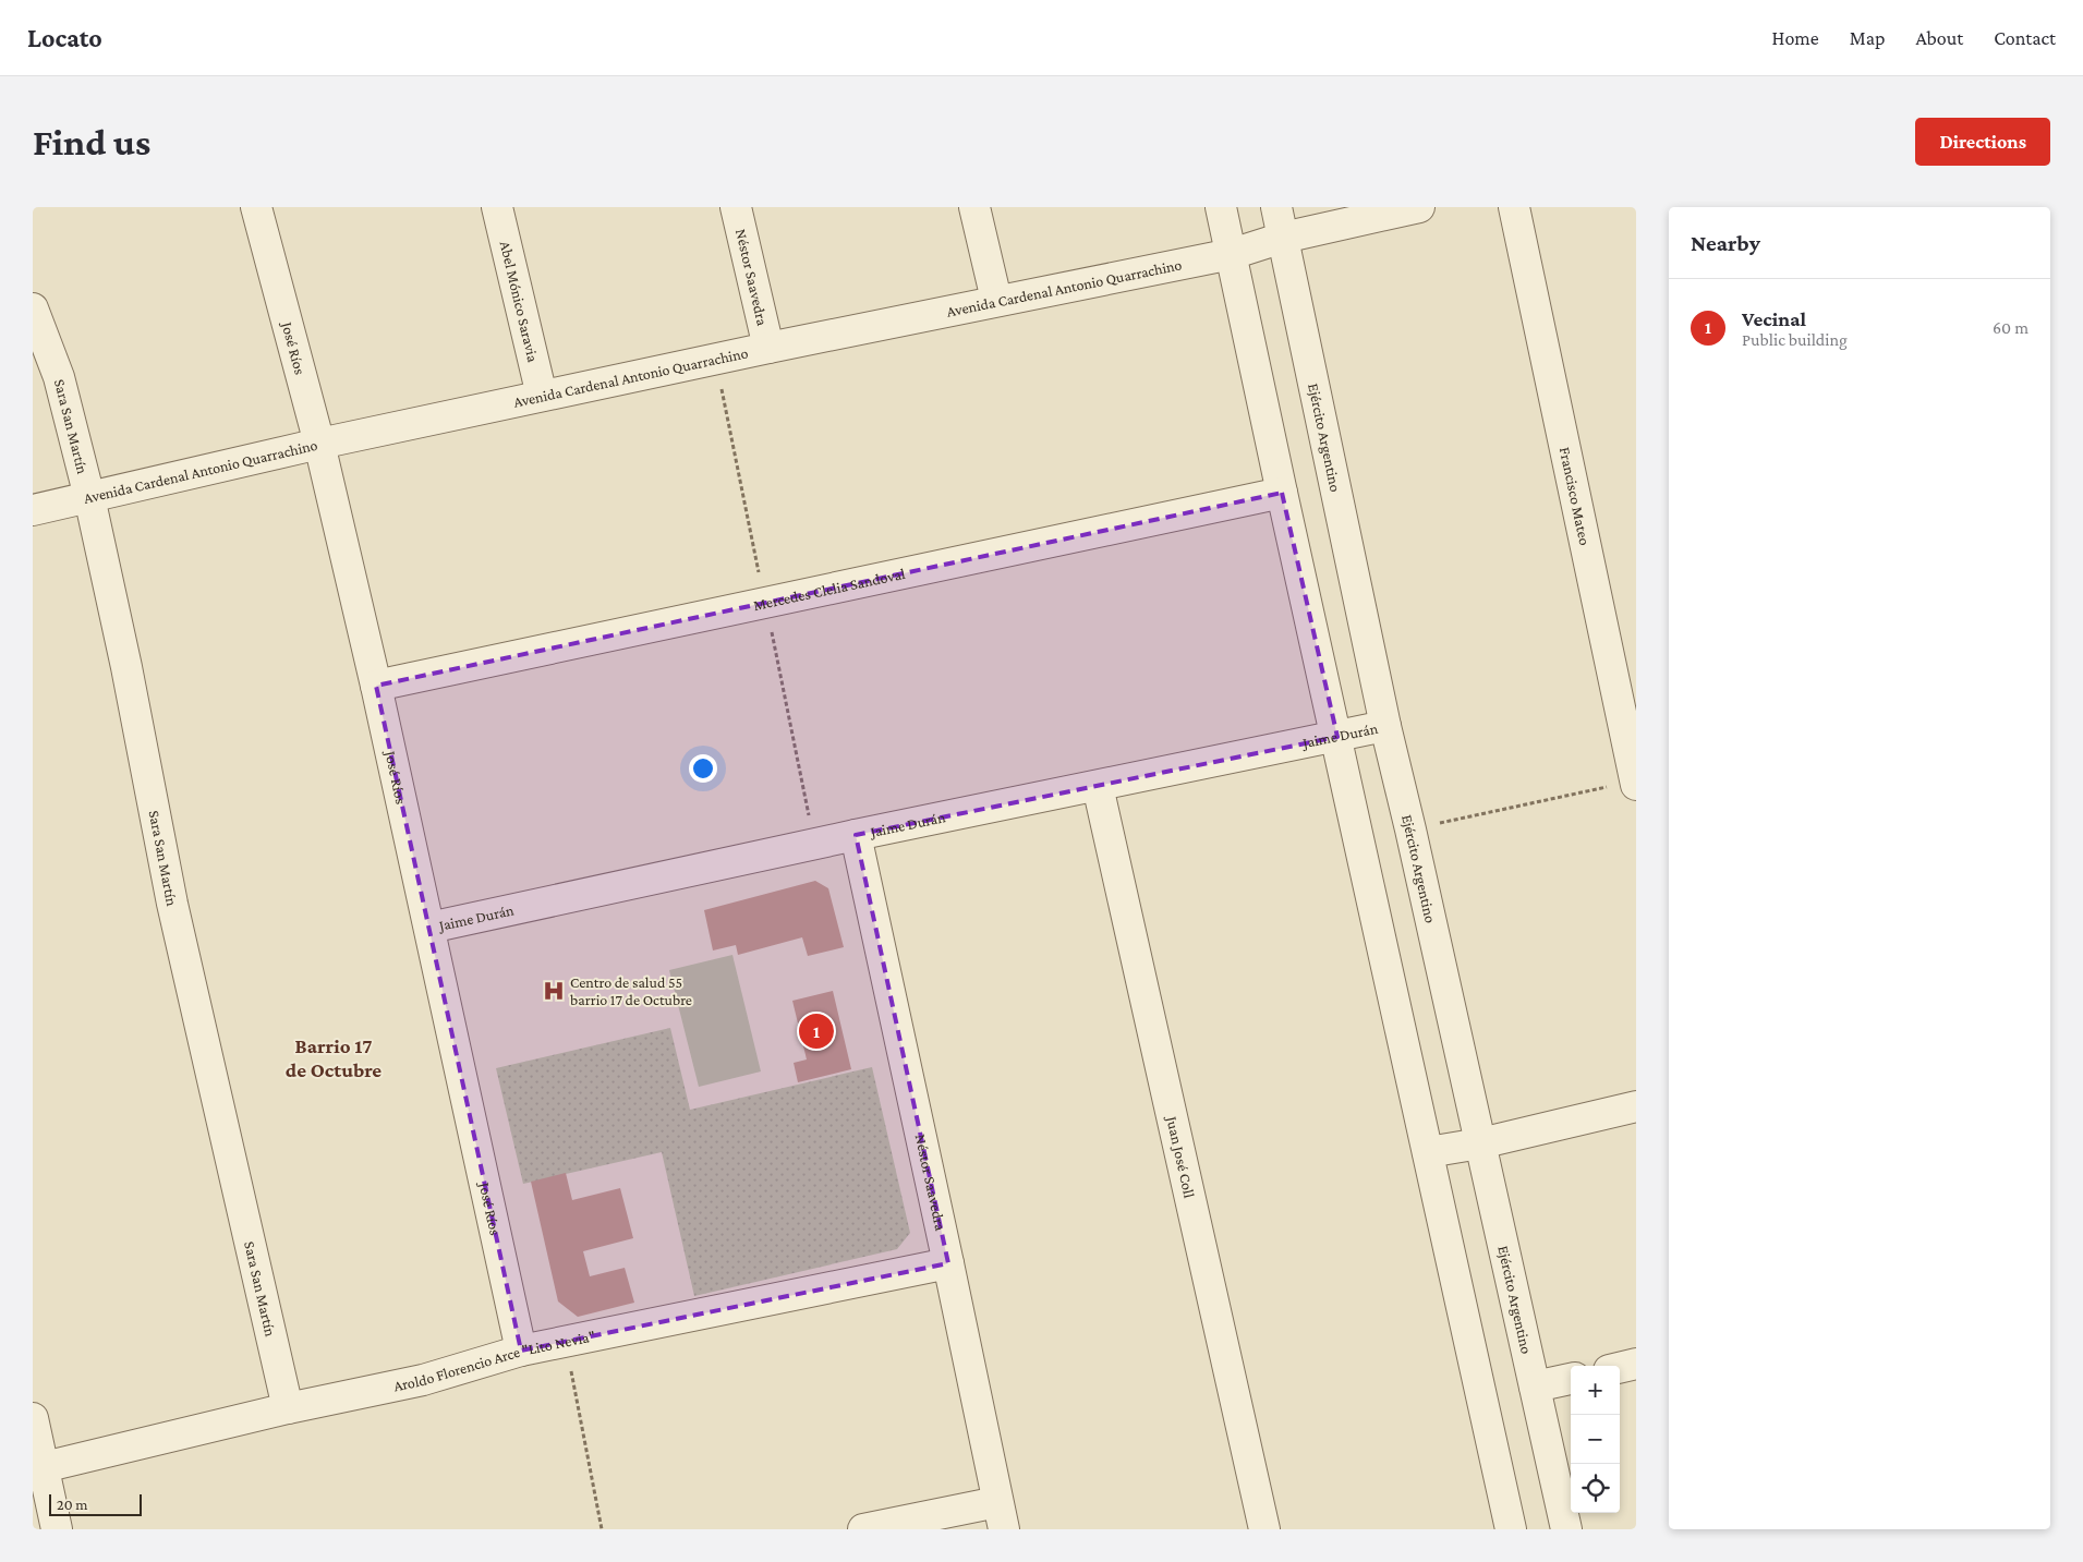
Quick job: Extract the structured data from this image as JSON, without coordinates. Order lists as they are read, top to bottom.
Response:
{
  "streets": {
    "street": [
      "Néstor Saavedra",
      "Avenida Cardenal Antonio Quarrachino",
      "Abel Mónico Saravia",
      "José Ríos",
      "Sara San Martín",
      "Ejército Argentino",
      "Francisco Mateo",
      "Mercedes Clelia Sandoval",
      "Jaime Durán",
      "Juan José Coll",
      "Aroldo Florencio Arce \"Lito Nevia\""
    ]
  },
  "crossings": [
    ["Néstor Saavedra", "Avenida Cardenal Antonio Quarrachino"],
    ["Néstor Saavedra", "Jaime Durán"],
    ["Néstor Saavedra", "Aroldo Florencio Arce \"Lito Nevia\""],
    ["Avenida Cardenal Antonio Quarrachino", "Abel Mónico Saravia"],
    ["Avenida Cardenal Antonio Quarrachino", "José Ríos"],
    ["Avenida Cardenal Antonio Quarrachino", "Sara San Martín"],
    ["Avenida Cardenal Antonio Quarrachino", "Ejército Argentino"],
    ["José Ríos", "Mercedes Clelia Sandoval"],
    ["José Ríos", "Jaime Durán"],
    ["José Ríos", "Aroldo Florencio Arce \"Lito Nevia\""],
    ["Sara San Martín", "Aroldo Florencio Arce \"Lito Nevia\""],
    ["Ejército Argentino", "Jaime Durán"],
    ["Jaime Durán", "Juan José Coll"]
  ],
  "districts": ["Barrio 17 de Octubre"],
  "places": {
    "hospital": ["Centro de salud 55 barrio 17 de Octubre"]
  },
  "scale_bar": "20 m",
  "page": {
    "header": "Locato",
    "nav": [
      "Home",
      "Map",
      "About",
      "Contact"
    ],
    "buttons": "Directions",
    "title": "Find us",
    "heading": "Nearby",
    "list": [
      {
        "mark": "1",
        "name": "Vecinal",
        "note": "Public building",
        "value": "60 m"
      }
    ],
    "pins": "1",
    "map_buttons": ["+", "−"],
    "scale": "20 m"
  }
}
